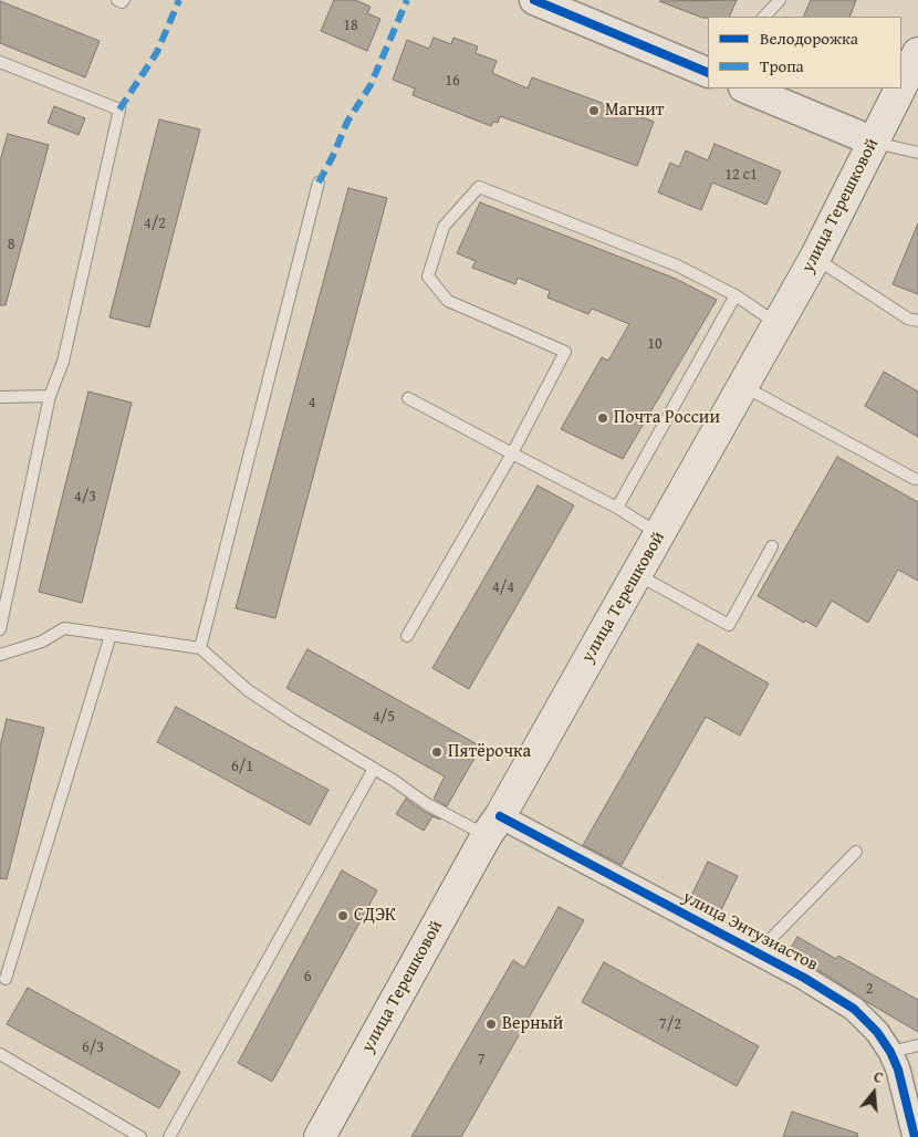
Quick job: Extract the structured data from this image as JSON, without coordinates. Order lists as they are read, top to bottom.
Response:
{
  "streets": {
    "main road": ["улица Терешковой"],
    "street": ["улица Энтузиастов"]
  },
  "crossings": [
    ["улица Терешковой", "улица Энтузиастов"]
  ],
  "places": [
    "Магнит",
    "Почта России",
    "Пятёрочка",
    "СДЭК",
    "Верный"
  ],
  "house_numbers": [
    "18",
    "16",
    "12 с1",
    "4/2",
    "8",
    "10",
    "4",
    "4/3",
    "4/4",
    "4/5",
    "6/1",
    "6",
    "2",
    "7/2",
    "6/3",
    "7"
  ],
  "legend": ["Велодорожка", "Тропа"],
  "north": "top"
}
